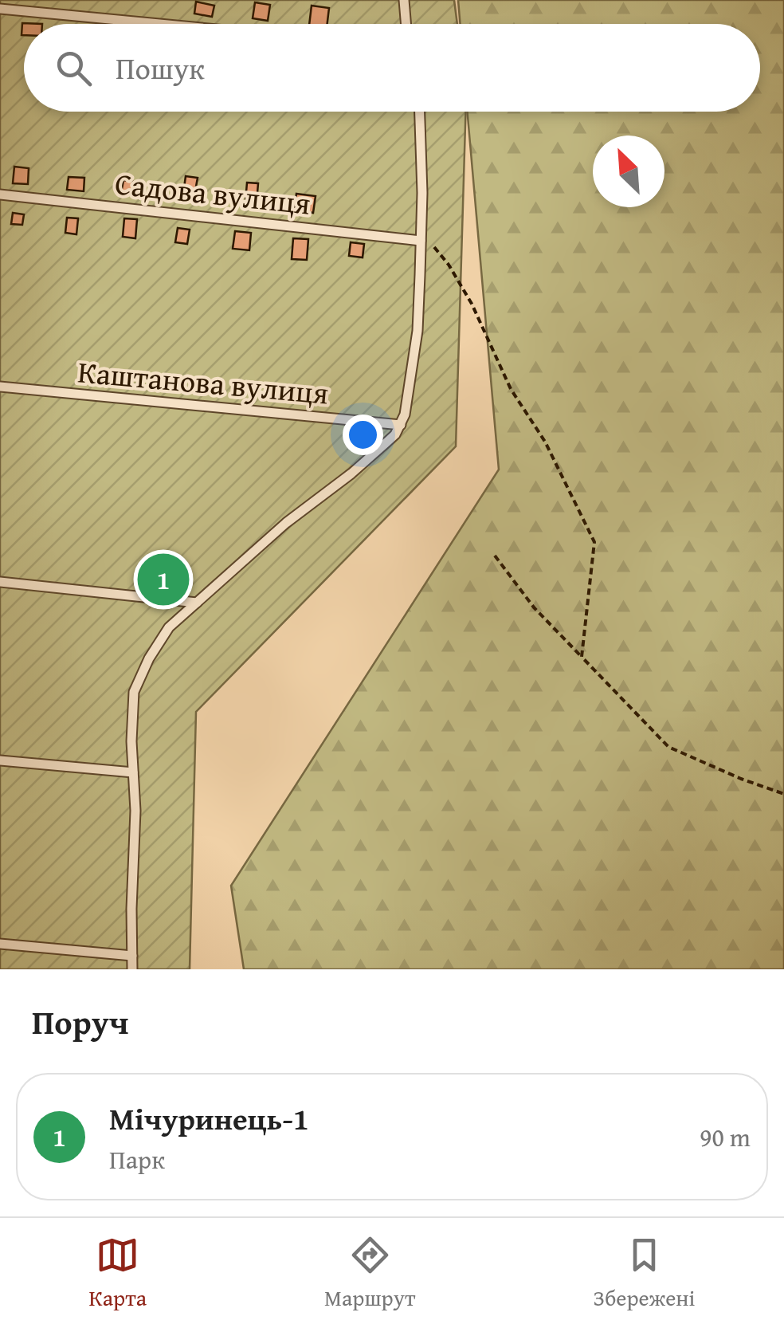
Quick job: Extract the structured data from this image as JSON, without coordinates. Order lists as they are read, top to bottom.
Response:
{
  "streets": {
    "lane": ["Садова вулиця", "Каштанова вулиця"]
  },
  "north": "top left",
  "page": {
    "search": "Пошук",
    "pins": "1",
    "heading": "Поруч",
    "list": [
      {
        "mark": "1",
        "name": "Мічуринець-1",
        "note": "Парк",
        "value": "90 m"
      }
    ],
    "nav": ["Карта", "Маршрут", "Збережені"]
  }
}
